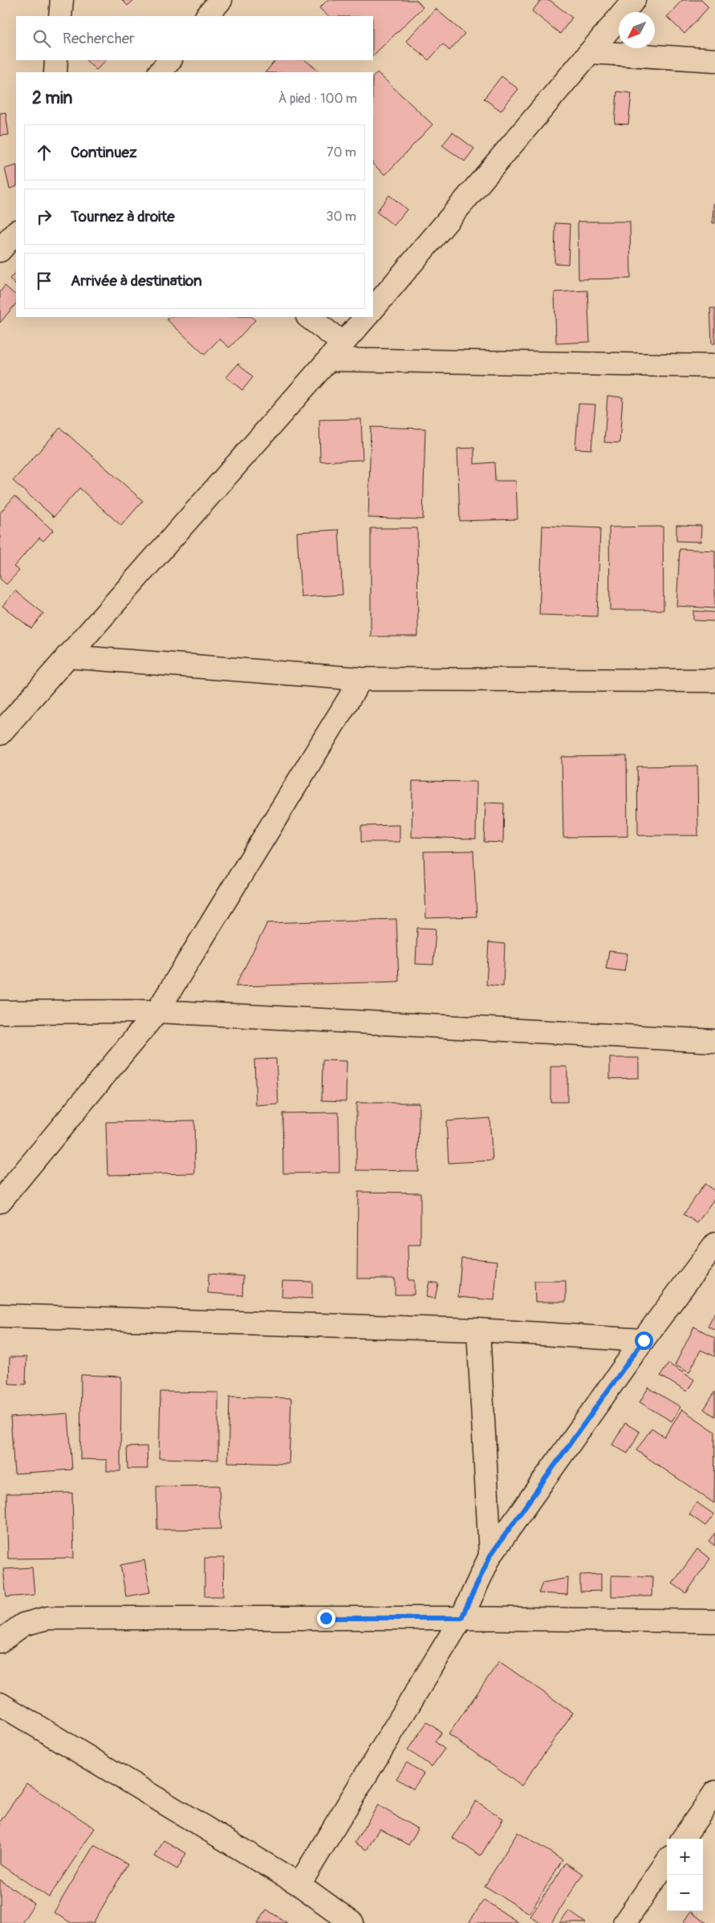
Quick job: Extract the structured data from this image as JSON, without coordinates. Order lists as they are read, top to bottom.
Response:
{
  "north": "bottom left",
  "page": {
    "search": "Rechercher",
    "heading": ["2 min", "À pied · 100 m"],
    "list": [
      ["Continuez", "70 m"],
      ["Tournez à droite", "30 m"],
      "Arrivée à destination"
    ],
    "map_buttons": ["+", "−"]
  }
}
